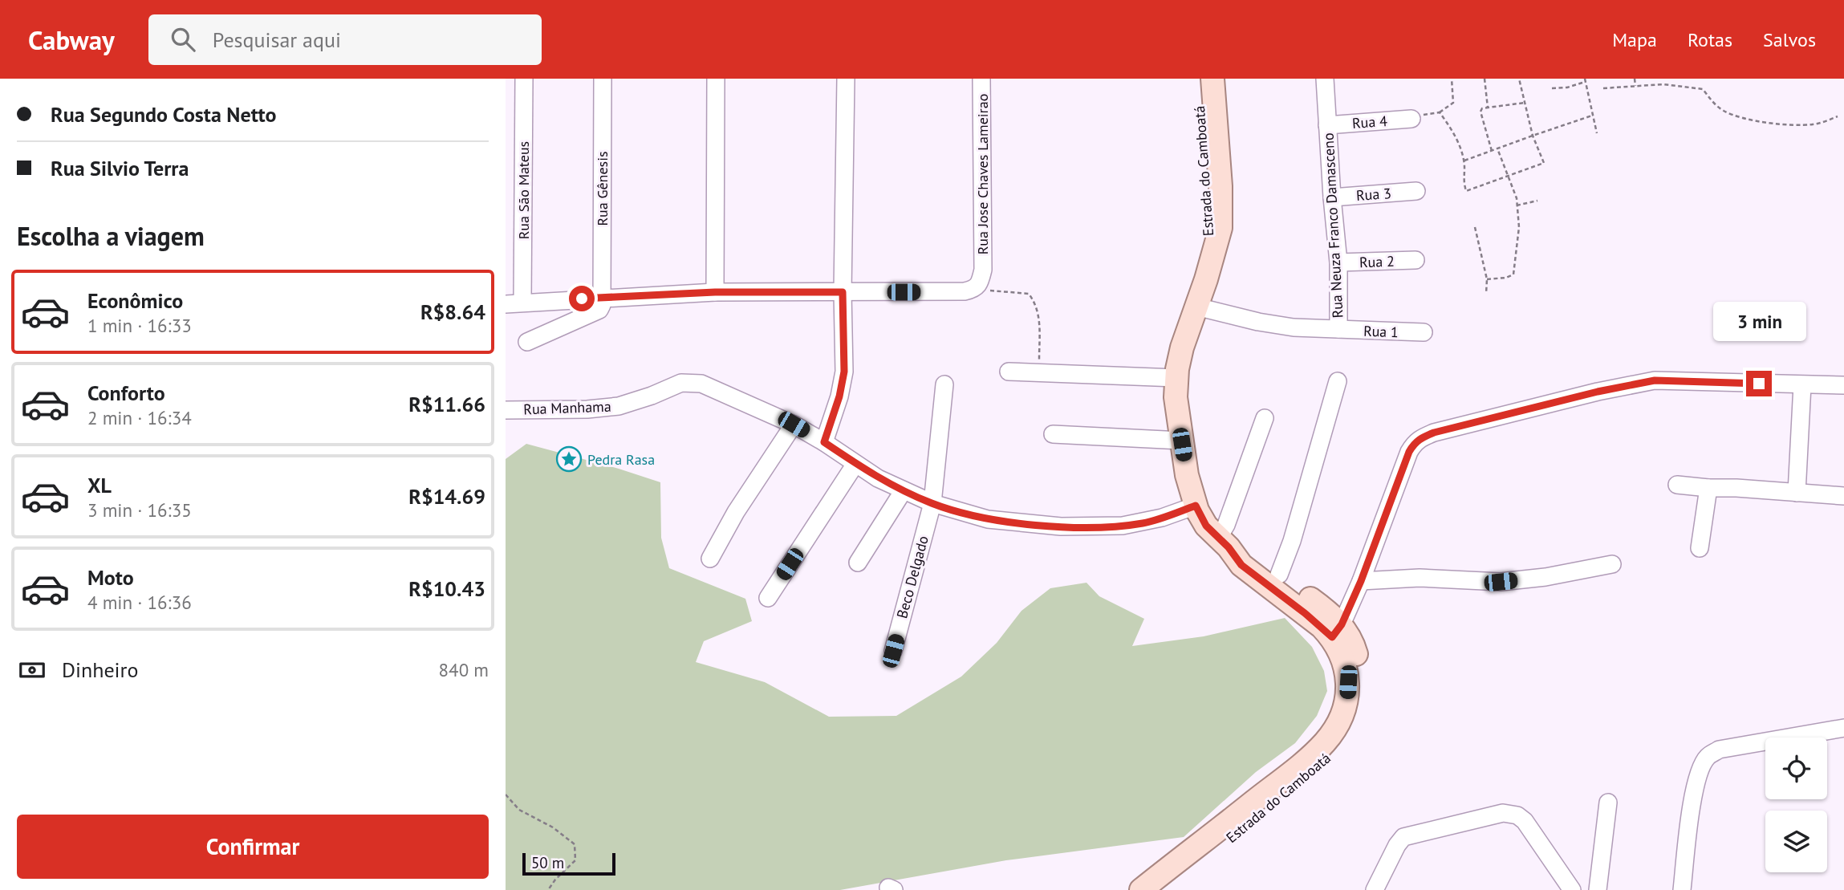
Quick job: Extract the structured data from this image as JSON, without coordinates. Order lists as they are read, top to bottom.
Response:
{
  "streets": {
    "main road": ["Estrada do Camboatá"],
    "street": [
      "Rua 4",
      "Rua Jose Chaves Lameirao",
      "Rua Gênesis",
      "Rua São Mateus",
      "Rua 3",
      "Rua Neuza Franco Damasceno",
      "Rua 2",
      "Rua 1",
      "Rua Manhama",
      "Beco Delgado"
    ]
  },
  "crossings": [
    ["Rua 4", "Rua Neuza Franco Damasceno"],
    ["Estrada do Camboatá", "Rua Neuza Franco Damasceno"],
    ["Estrada do Camboatá", "Rua Manhama"],
    ["Rua 3", "Rua Neuza Franco Damasceno"],
    ["Rua Neuza Franco Damasceno", "Rua 2"],
    ["Rua Neuza Franco Damasceno", "Rua 1"],
    ["Rua Manhama", "Beco Delgado"]
  ],
  "places": {
    "place": ["Pedra Rasa"]
  },
  "scale_bar": "50 m",
  "page": {
    "header": "Cabway",
    "search": "Pesquisar aqui",
    "nav": ["Mapa", "Rotas", "Salvos"],
    "banner": ["Rua Segundo Costa Netto", "Rua Silvio Terra"],
    "heading": "Escolha a viagem",
    "list": [
      {
        "name": "Econômico",
        "note": "1 min · 16:33",
        "value": "R$8.64"
      },
      {
        "name": "Conforto",
        "note": "2 min · 16:34",
        "value": "R$11.66"
      },
      {
        "name": "XL",
        "note": "3 min · 16:35",
        "value": "R$14.69"
      },
      {
        "name": "Moto",
        "note": "4 min · 16:36",
        "value": "R$10.43"
      }
    ],
    "bubble": "3 min",
    "pay": ["Dinheiro", "840 m"],
    "buttons": "Confirmar",
    "scale": "50 m"
  }
}
